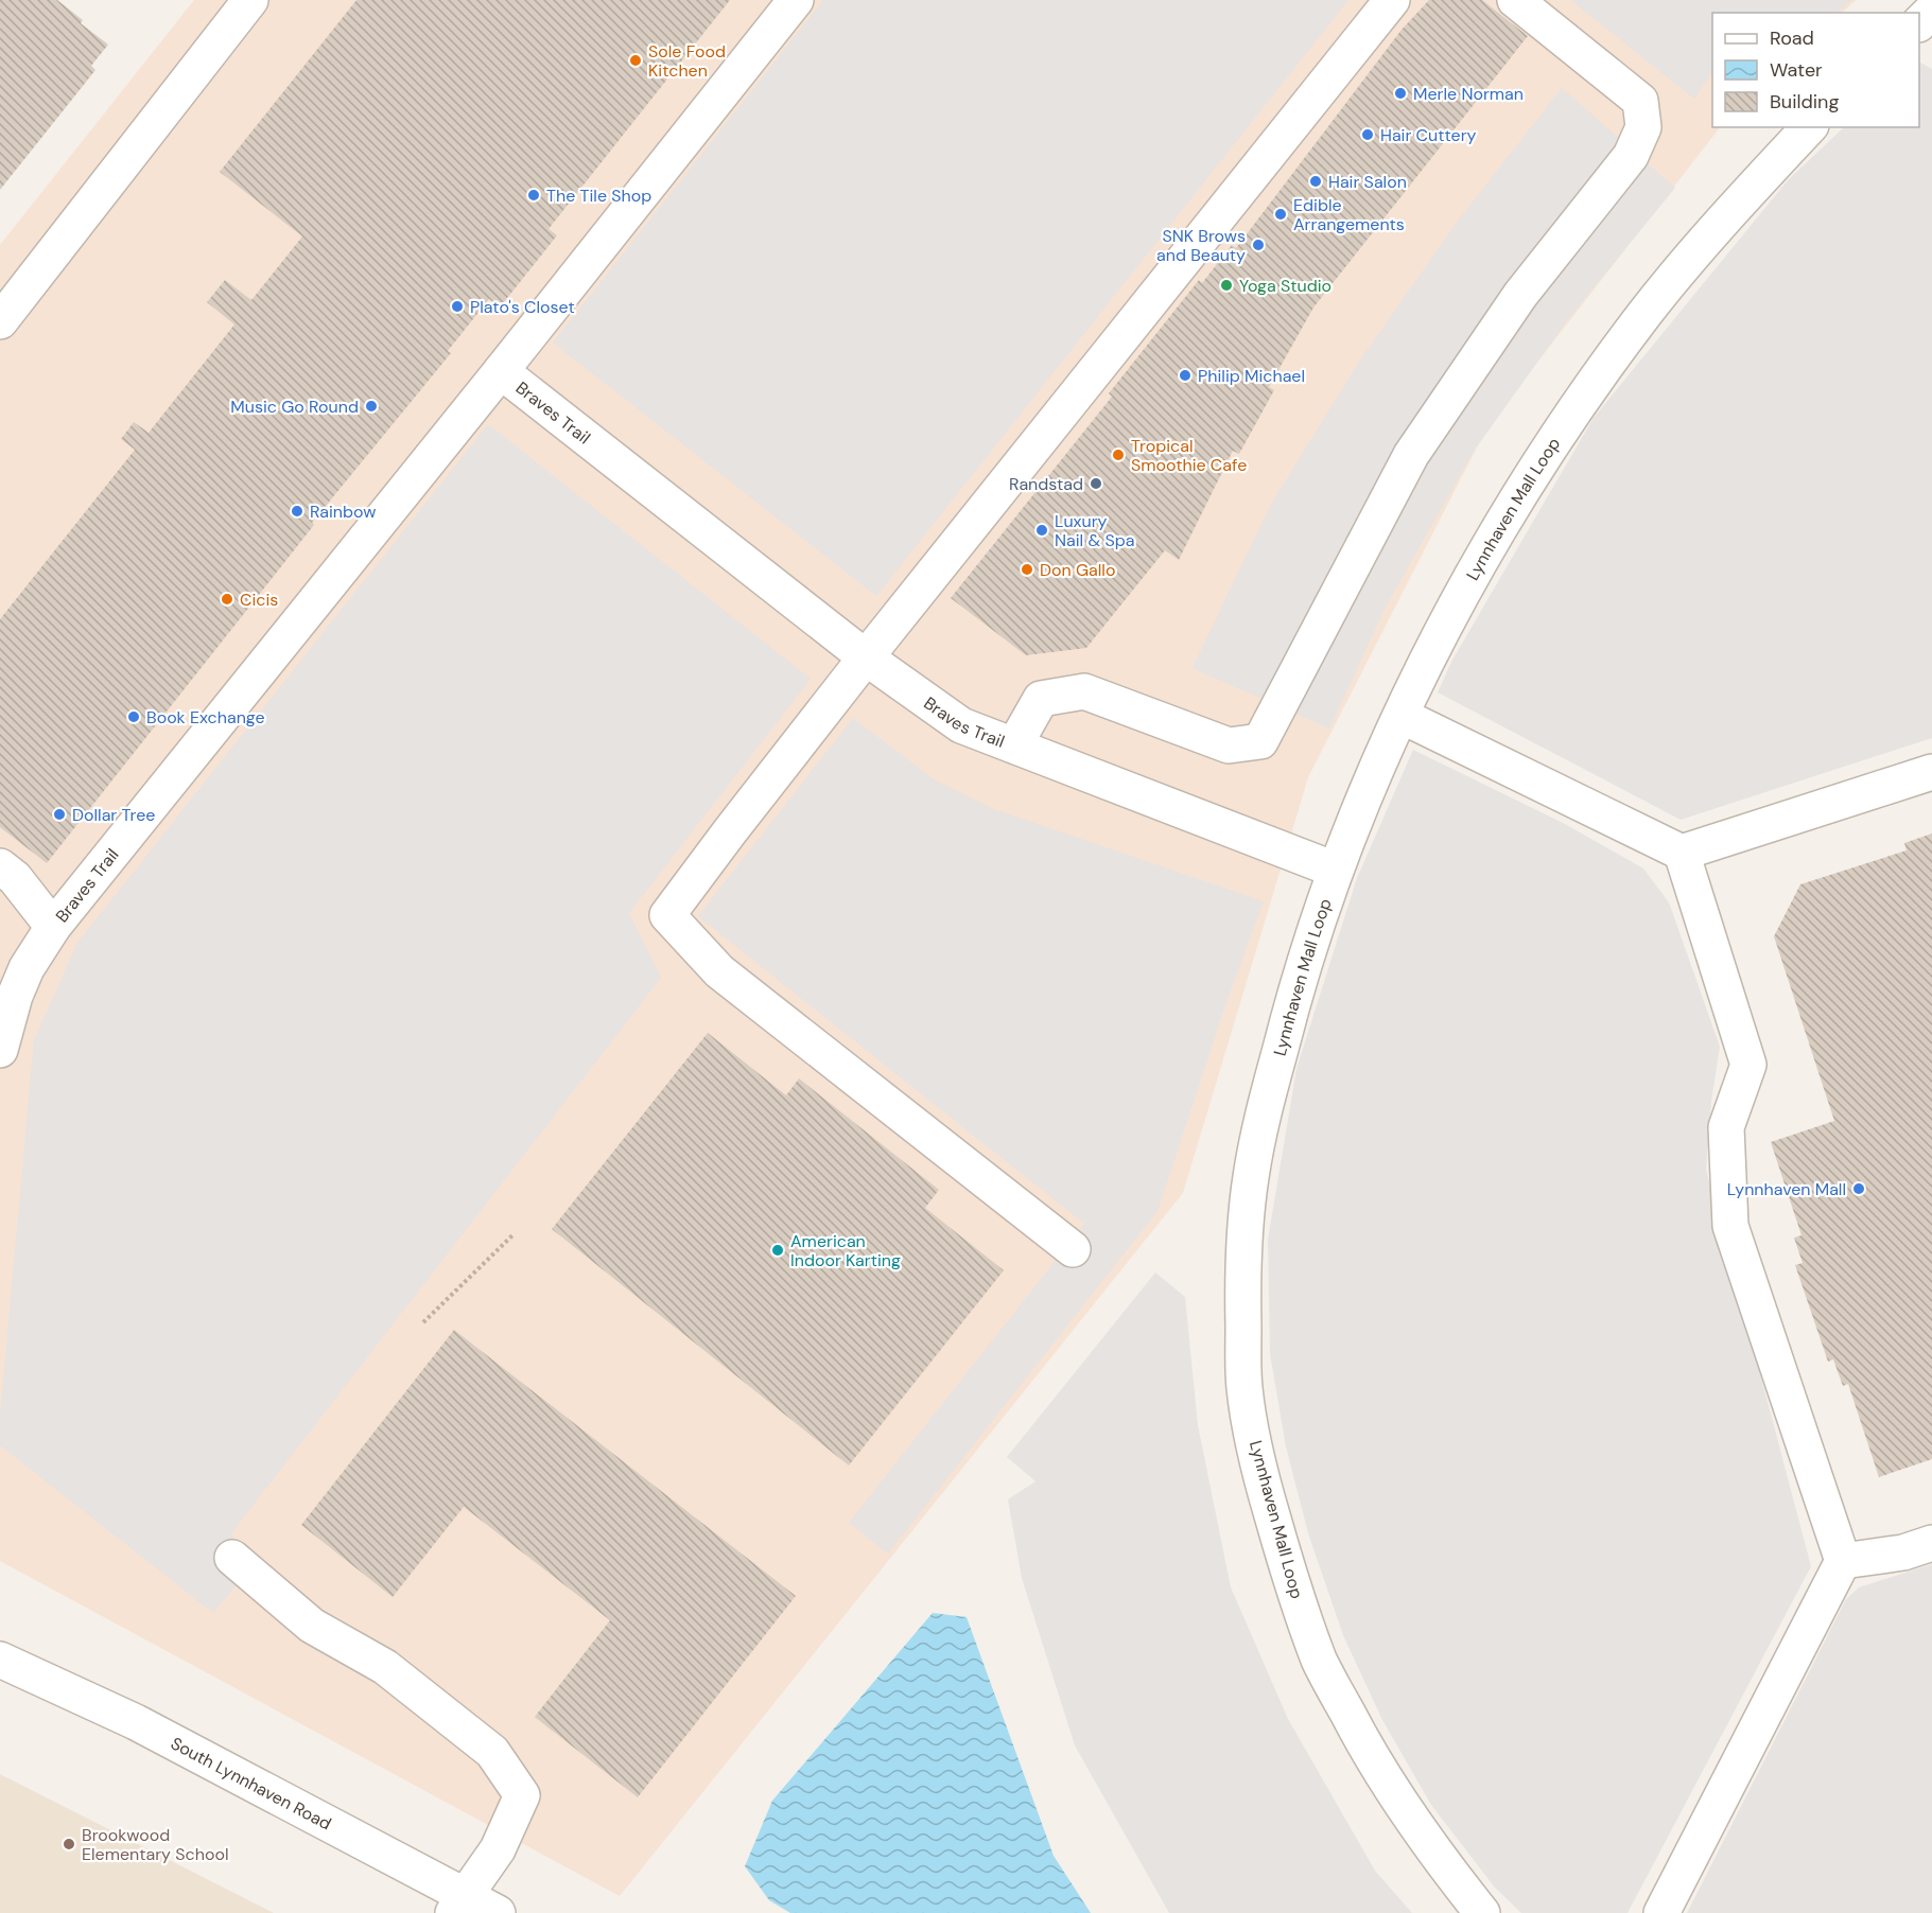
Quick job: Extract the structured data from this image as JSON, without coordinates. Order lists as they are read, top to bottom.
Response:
{
  "streets": {
    "street": ["Braves Trail", "Lynnhaven Mall Loop", "South Lynnhaven Road"]
  },
  "crossings": [
    ["Braves Trail", "Lynnhaven Mall Loop"]
  ],
  "places": [
    "Sole Food Kitchen",
    "Merle Norman",
    "Hair Cuttery",
    "Hair Salon",
    "The Tile Shop",
    "Edible Arrangements",
    "SNK Brows and Beauty",
    "Yoga Studio",
    "Plato's Closet",
    "Philip Michael",
    "Music Go Round",
    "Tropical Smoothie Cafe",
    "Randstad",
    "Rainbow",
    "Luxury Nail & Spa",
    "Don Gallo",
    "Cicis",
    "Book Exchange",
    "Dollar Tree",
    "Lynnhaven Mall",
    "American Indoor Karting",
    "Brookwood Elementary School"
  ],
  "legend": ["Road", "Water", "Building"]
}
